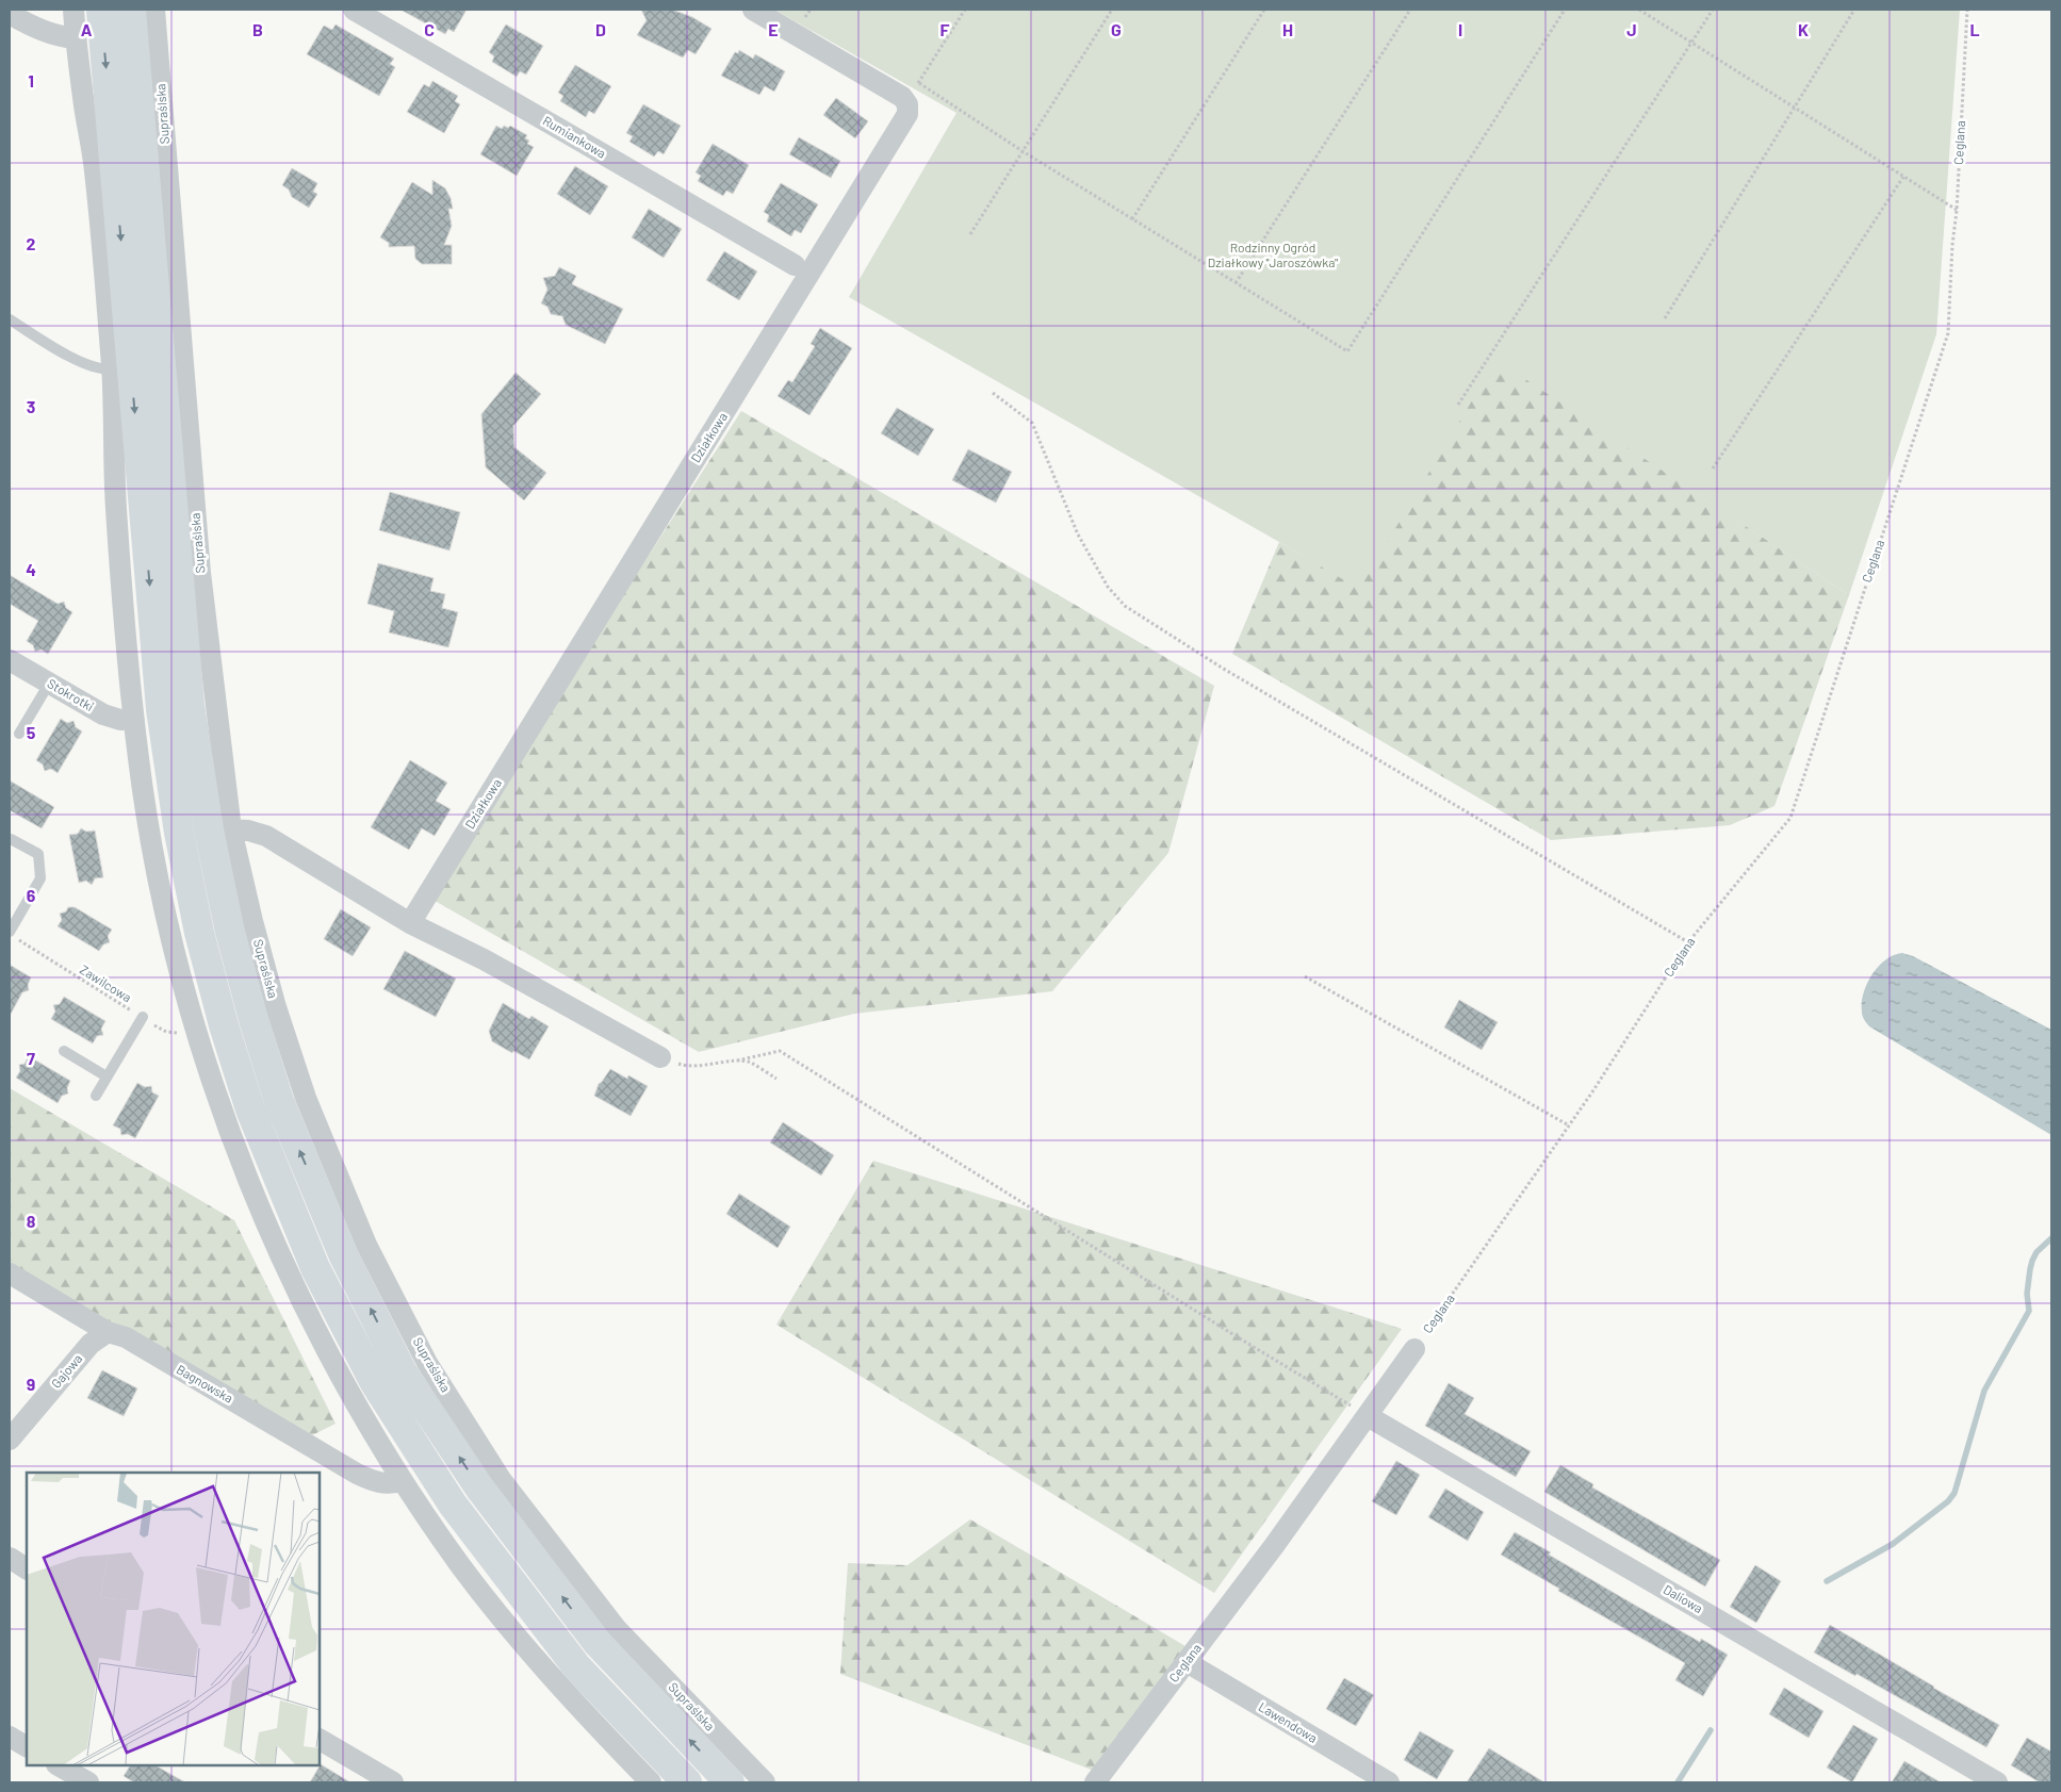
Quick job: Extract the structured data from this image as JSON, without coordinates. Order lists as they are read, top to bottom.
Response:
{
  "streets": {
    "street": [
      "Supraślska",
      "Rumiankowa",
      "Ceglana",
      "Działkowa",
      "Stokrotki",
      "Gajowa",
      "Bagnowska",
      "Daliowa",
      "Lawendowa"
    ],
    "path": ["Zawilcowa"]
  },
  "crossings": [
    ["Ceglana", "Daliowa"],
    ["Ceglana", "Lawendowa"],
    ["Gajowa", "Bagnowska"]
  ],
  "parks": ["Rodzinny Ogród Działkowy \"Jaroszówka\""],
  "grid": {
    "columns": [
      "A",
      "B",
      "C",
      "D",
      "E",
      "F",
      "G",
      "H",
      "I",
      "J",
      "K",
      "L"
    ],
    "rows": [
      "1",
      "2",
      "3",
      "4",
      "5",
      "6",
      "7",
      "8",
      "9"
    ]
  }
}
